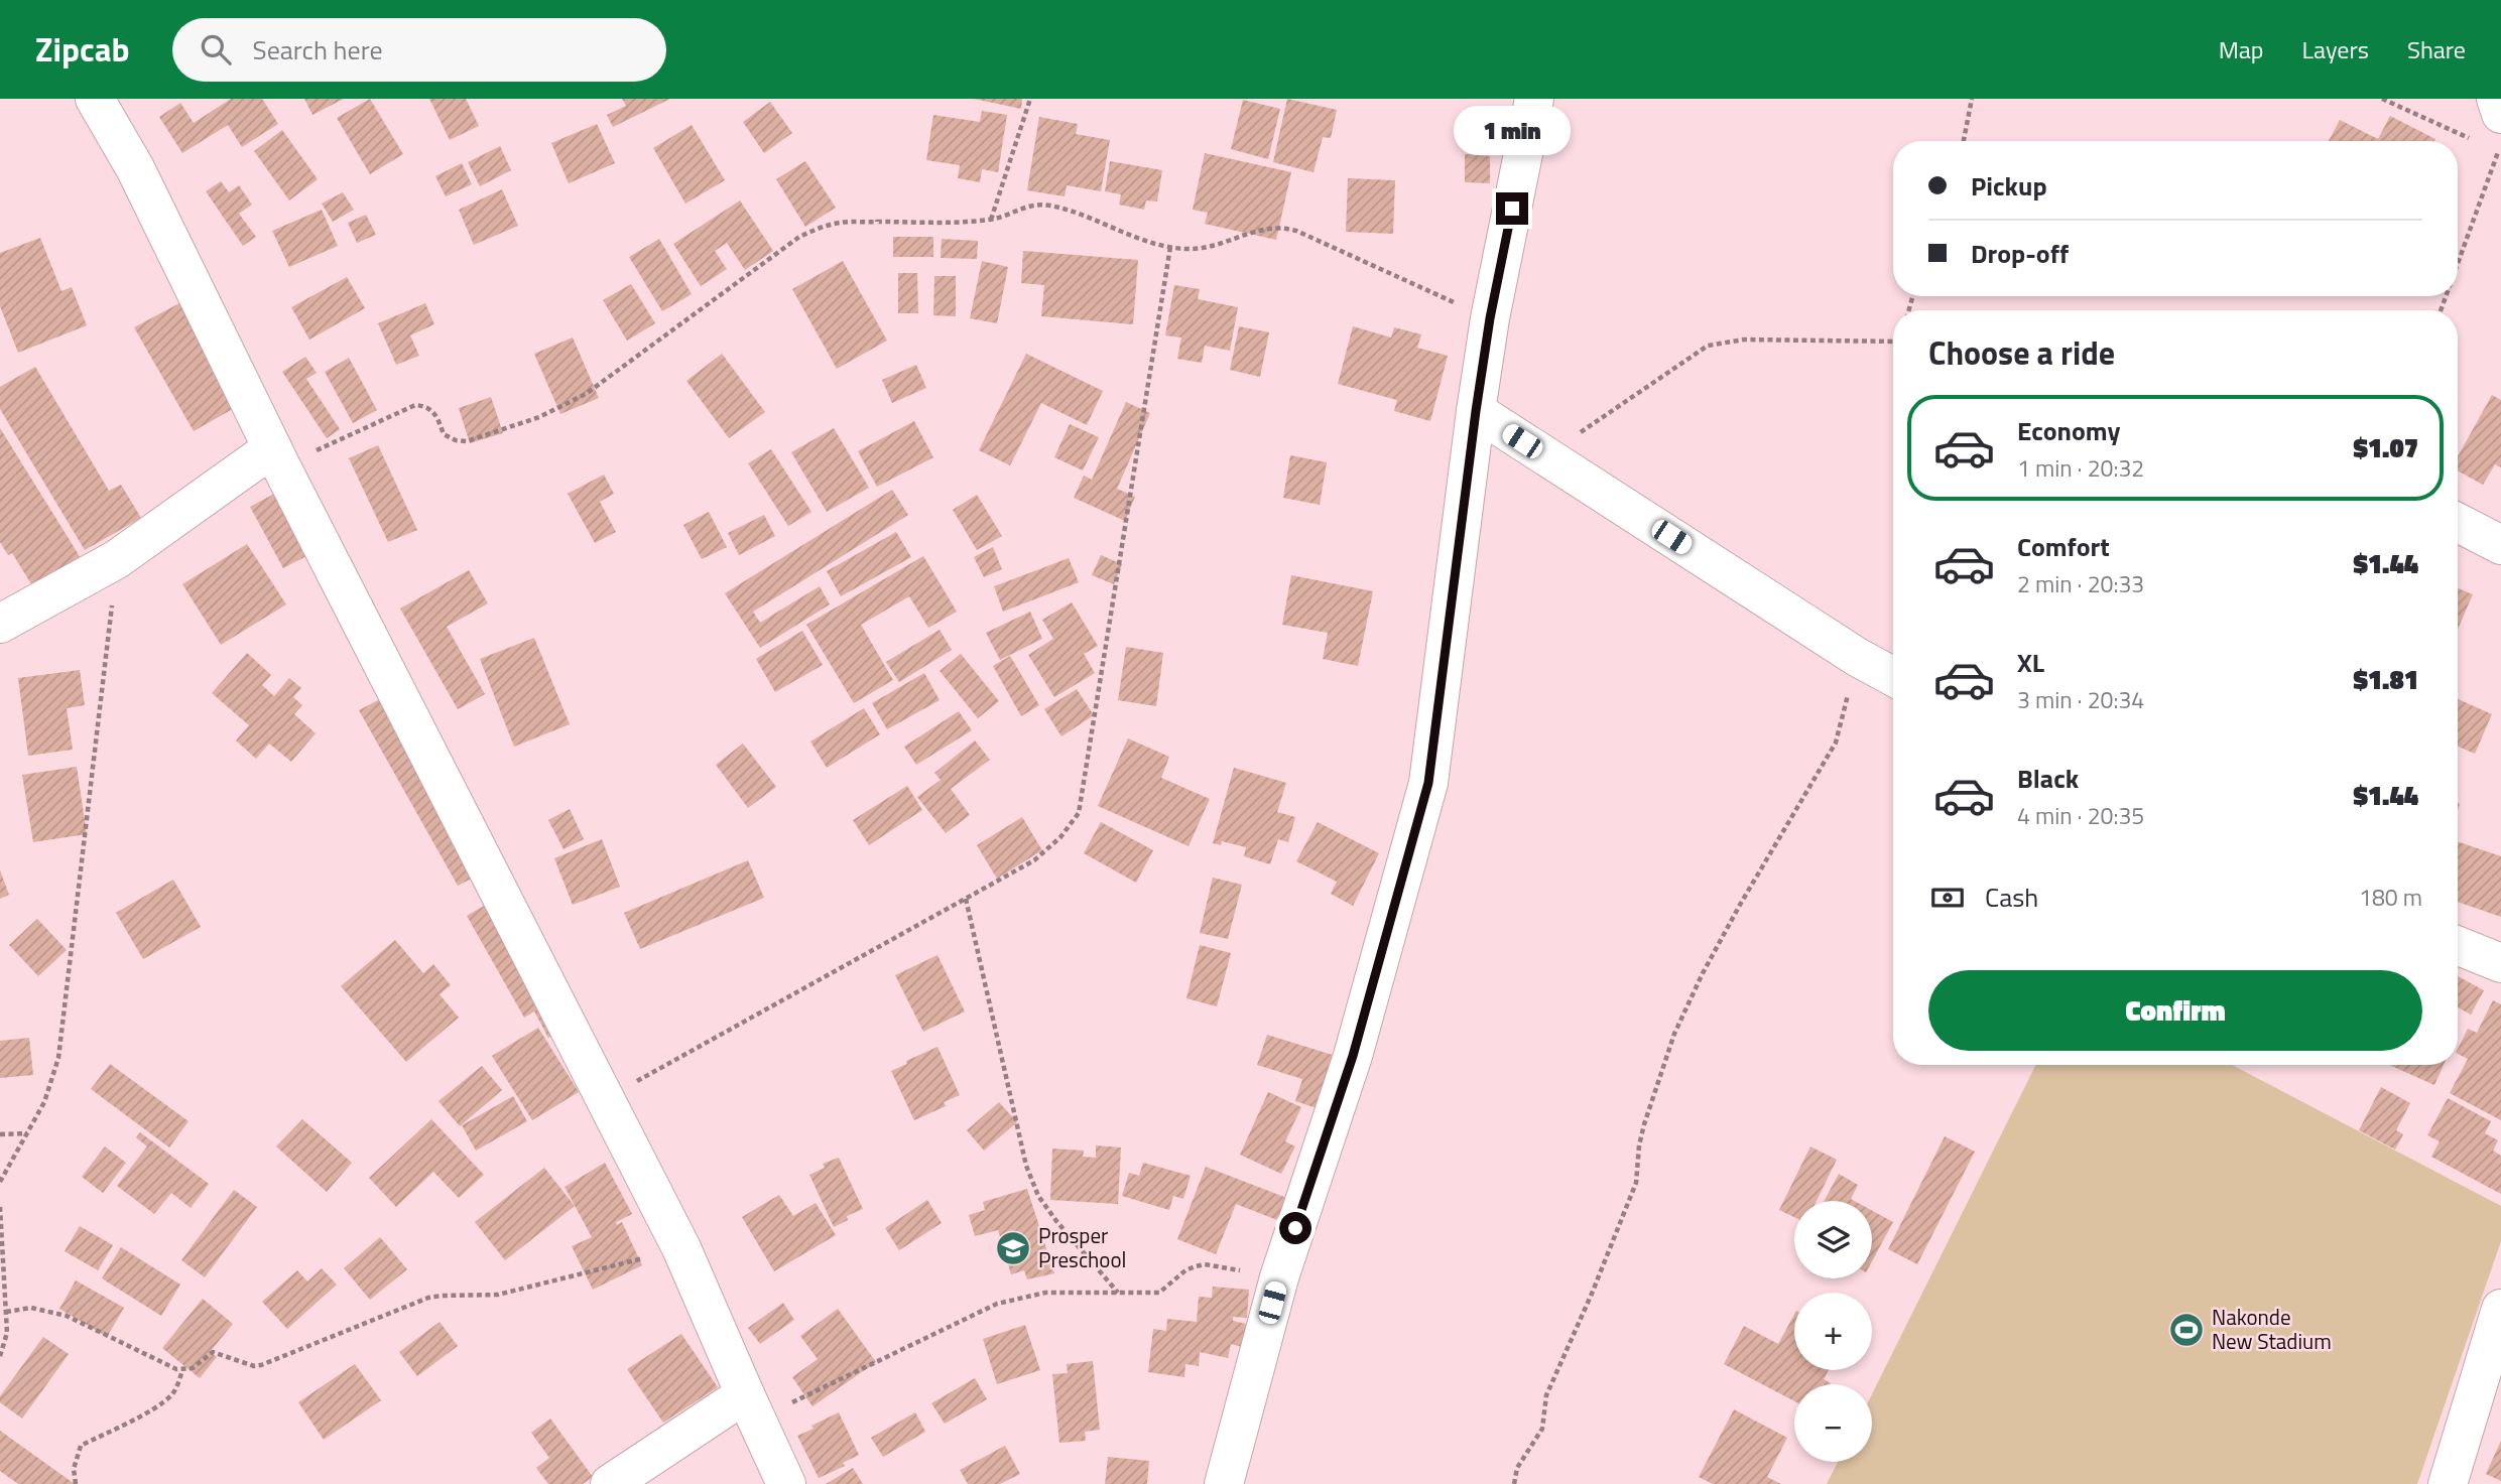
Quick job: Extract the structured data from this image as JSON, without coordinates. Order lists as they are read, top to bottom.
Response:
{
  "places": {
    "school or university": ["Prosper Preschool"],
    "sports": ["Nakonde New Stadium"]
  },
  "page": {
    "header": "Zipcab",
    "search": "Search here",
    "nav": ["Map", "Layers", "Share"],
    "bubble": "1 min",
    "banner": ["Pickup", "Drop-off"],
    "heading": "Choose a ride",
    "list": [
      {
        "name": "Economy",
        "note": "1 min · 20:32",
        "value": "$1.07"
      },
      {
        "name": "Comfort",
        "note": "2 min · 20:33",
        "value": "$1.44"
      },
      {
        "name": "XL",
        "note": "3 min · 20:34",
        "value": "$1.81"
      },
      {
        "name": "Black",
        "note": "4 min · 20:35",
        "value": "$1.44"
      }
    ],
    "pay": ["Cash", "180 m"],
    "buttons": "Confirm",
    "map_buttons": ["+", "−"]
  }
}
